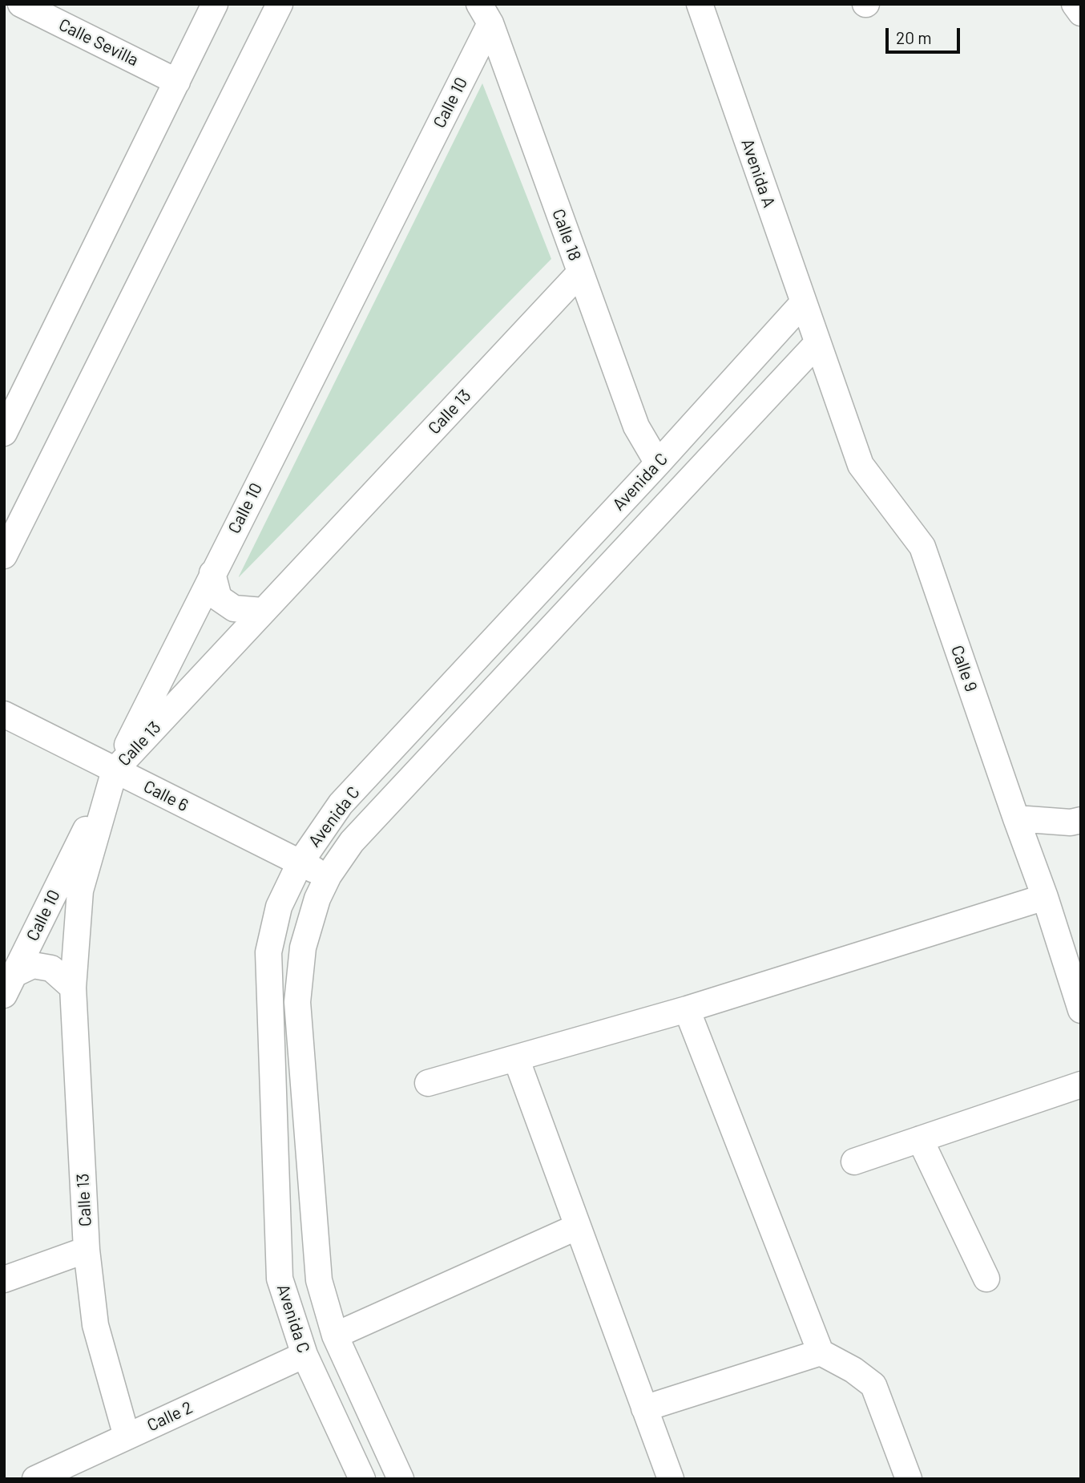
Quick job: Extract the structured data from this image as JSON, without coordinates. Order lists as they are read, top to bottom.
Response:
{
  "streets": {
    "street": [
      "Calle Sevilla",
      "Calle 10",
      "Avenida A",
      "Calle 18",
      "Calle 13",
      "Avenida C",
      "Calle 9",
      "Calle 6",
      "Calle 2"
    ]
  },
  "crossings": [
    ["Calle 10", "Calle 18"],
    ["Calle 10", "Calle 13"],
    ["Calle 10", "Calle 6"],
    ["Avenida A", "Avenida C"],
    ["Avenida A", "Calle 9"],
    ["Calle 18", "Calle 13"],
    ["Calle 18", "Avenida C"],
    ["Calle 13", "Calle 6"],
    ["Calle 13", "Calle 2"],
    ["Avenida C", "Calle 9"],
    ["Avenida C", "Calle 6"],
    ["Avenida C", "Calle 2"]
  ],
  "scale_bar": "20 m"
}
